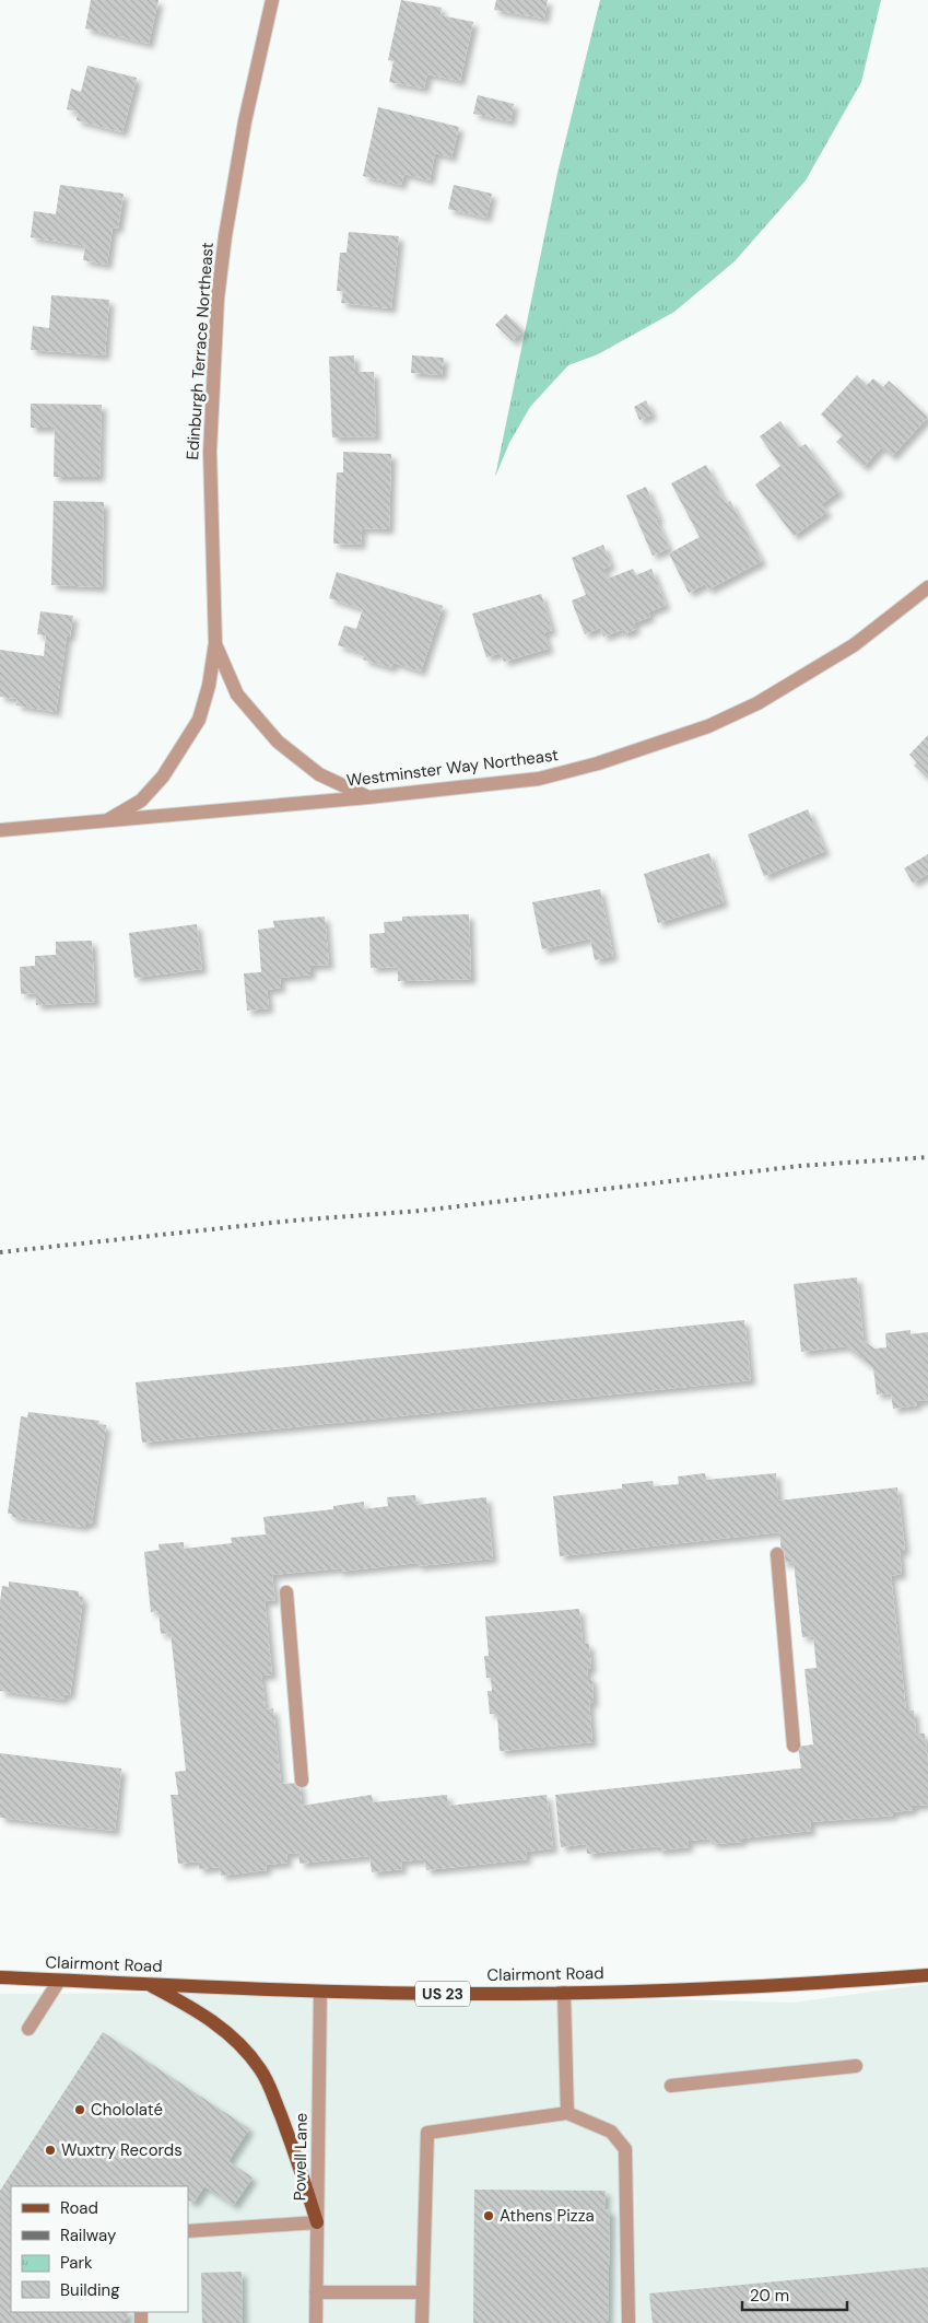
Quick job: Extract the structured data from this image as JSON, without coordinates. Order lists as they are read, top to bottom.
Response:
{
  "streets": {
    "main road": ["Clairmont Road", "US 23"],
    "street": ["Edinburgh Terrace Northeast", "Westminster Way Northeast", "Powell Lane"]
  },
  "crossings": [
    ["Edinburgh Terrace Northeast", "Westminster Way Northeast"],
    ["Clairmont Road", "Powell Lane"]
  ],
  "places": ["Chololaté", "Wuxtry Records", "Athens Pizza"],
  "legend": [
    "Road",
    "Railway",
    "Park",
    "Building"
  ],
  "scale_bar": "20 m"
}
